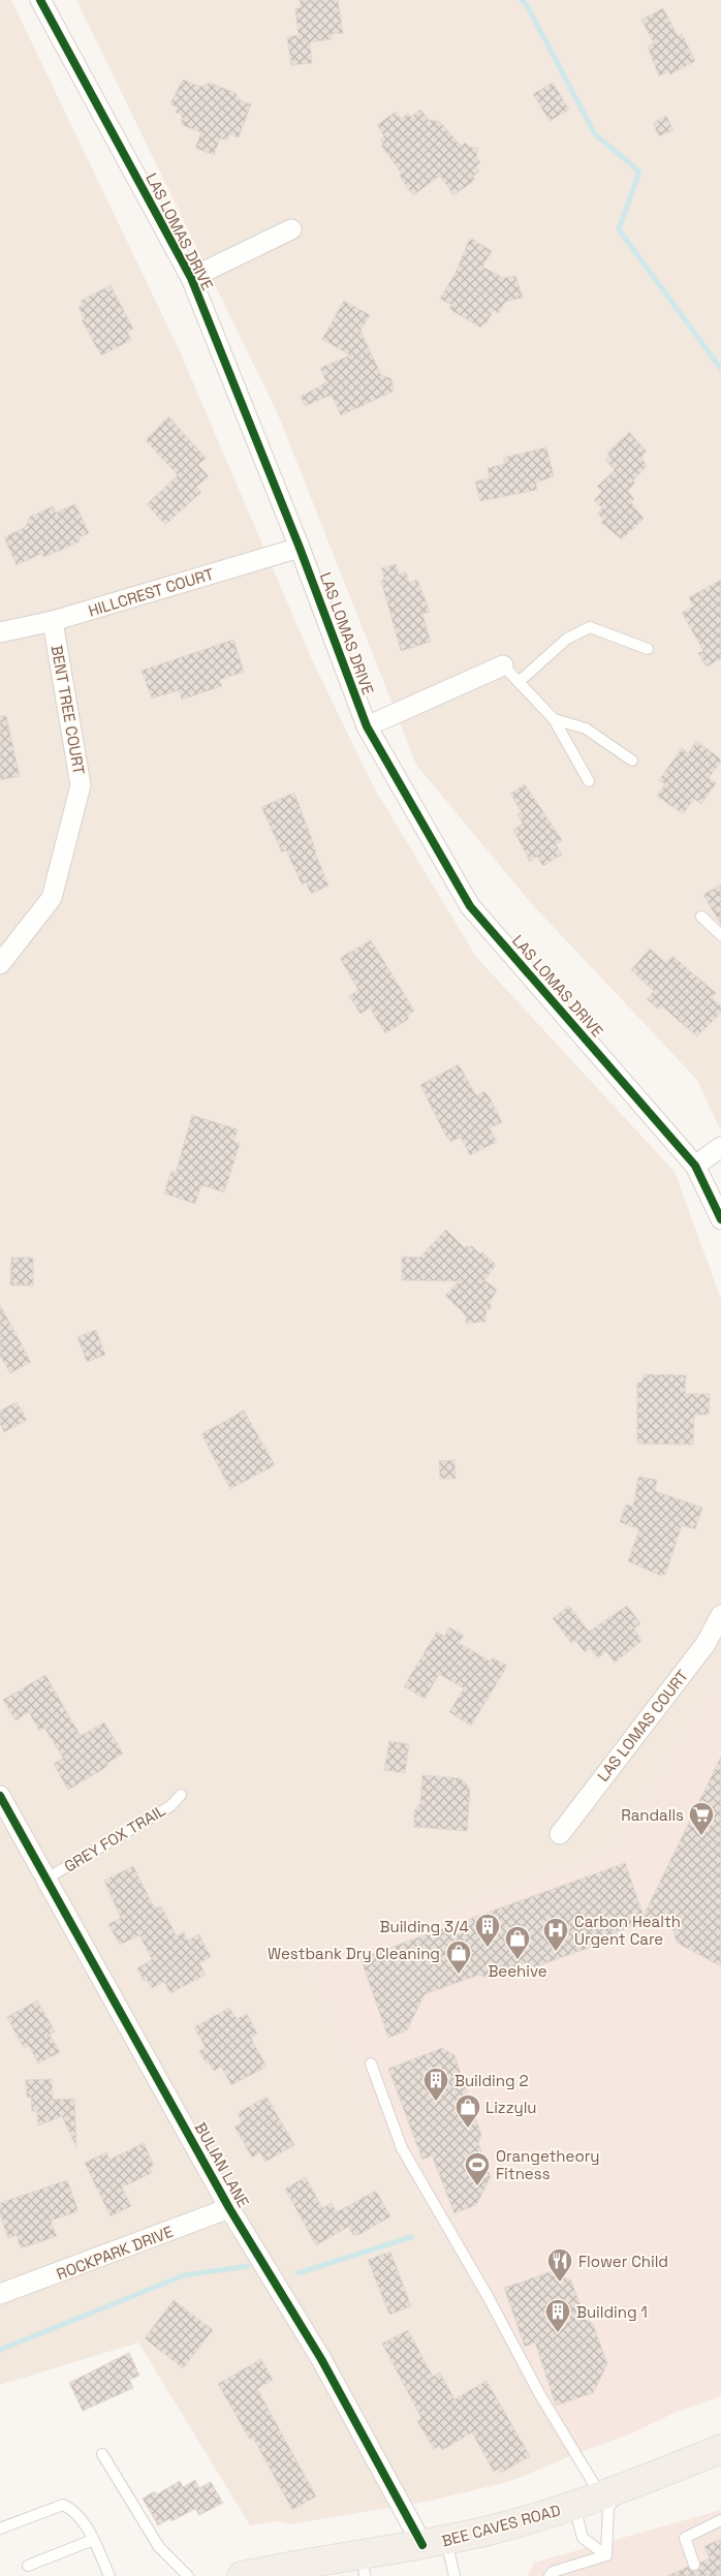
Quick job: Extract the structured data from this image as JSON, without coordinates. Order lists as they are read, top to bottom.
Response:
{
  "streets": {
    "main road": ["BEE CAVES ROAD"],
    "street": [
      "LAS LOMAS DRIVE",
      "HILLCREST COURT",
      "BENT TREE COURT",
      "LAS LOMAS COURT",
      "BULIAN LANE",
      "ROCKPARK DRIVE"
    ],
    "lane": ["GREY FOX TRAIL"]
  },
  "crossings": [
    ["LAS LOMAS DRIVE", "HILLCREST COURT"],
    ["HILLCREST COURT", "BENT TREE COURT"],
    ["GREY FOX TRAIL", "BULIAN LANE"],
    ["BULIAN LANE", "ROCKPARK DRIVE"],
    ["BULIAN LANE", "BEE CAVES ROAD"]
  ],
  "places": {
    "supermarket": ["Randalls"],
    "building": ["Building 3/4", "Building 2", "Building 1"],
    "hospital": ["Carbon Health Urgent Care"],
    "shop": ["Beehive", "Westbank Dry Cleaning", "Lizzylu"],
    "sports": ["Orangetheory Fitness"],
    "restaurant": ["Flower Child"]
  }
}
